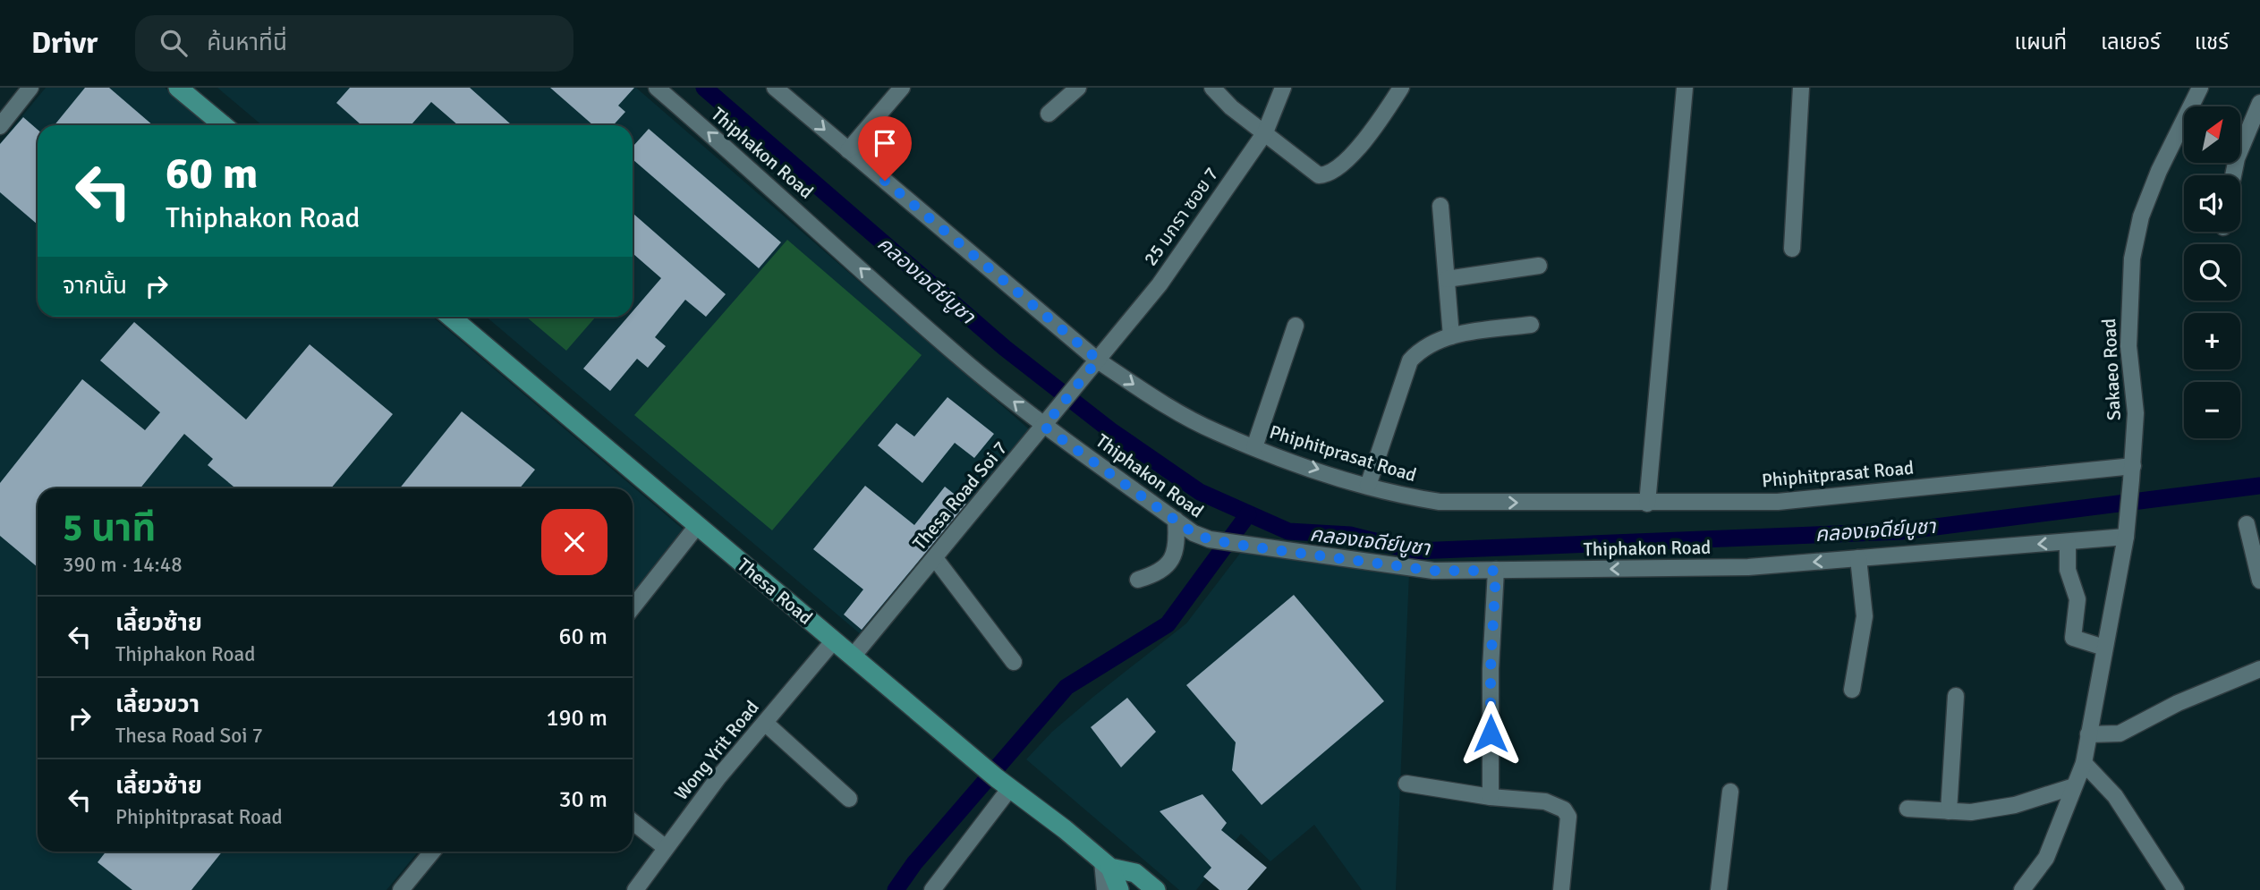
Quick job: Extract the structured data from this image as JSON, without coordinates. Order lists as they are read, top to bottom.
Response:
{
  "streets": {
    "main road": ["Thesa Road"],
    "street": [
      "Thiphakon Road",
      "25 มกรา ซอย 7",
      "Sakaeo Road",
      "Phiphitprasat Road",
      "Thesa Road Soi 7",
      "Wong Yrit Road"
    ]
  },
  "crossings": [
    ["Thiphakon Road", "Sakaeo Road"],
    ["Thiphakon Road", "Thesa Road Soi 7"],
    ["25 มกรา ซอย 7", "Phiphitprasat Road"],
    ["25 มกรา ซอย 7", "Thesa Road Soi 7"],
    ["Sakaeo Road", "Phiphitprasat Road"],
    ["Phiphitprasat Road", "Thesa Road Soi 7"],
    ["Thesa Road Soi 7", "Thesa Road"],
    ["Thesa Road", "Wong Yrit Road"]
  ],
  "one_way": ["Thiphakon Road", "Phiphitprasat Road"],
  "water": ["คลองเจดีย์บูชา"],
  "north": "top right",
  "page": {
    "header": "Drivr",
    "search": "ค้นหาที่นี่",
    "nav": ["แผนที่", "เลเยอร์", "แชร์"],
    "map_buttons": ["+", "−"],
    "turn": ["60 m", "Thiphakon Road"],
    "then": "จากนั้น",
    "heading": ["5 นาที", "390 m · 14:48"],
    "list": [
      {
        "name": "เลี้ยวซ้าย",
        "note": "Thiphakon Road",
        "value": "60 m"
      },
      {
        "name": "เลี้ยวขวา",
        "note": "Thesa Road Soi 7",
        "value": "190 m"
      },
      {
        "name": "เลี้ยวซ้าย",
        "note": "Phiphitprasat Road",
        "value": "30 m"
      }
    ]
  }
}
